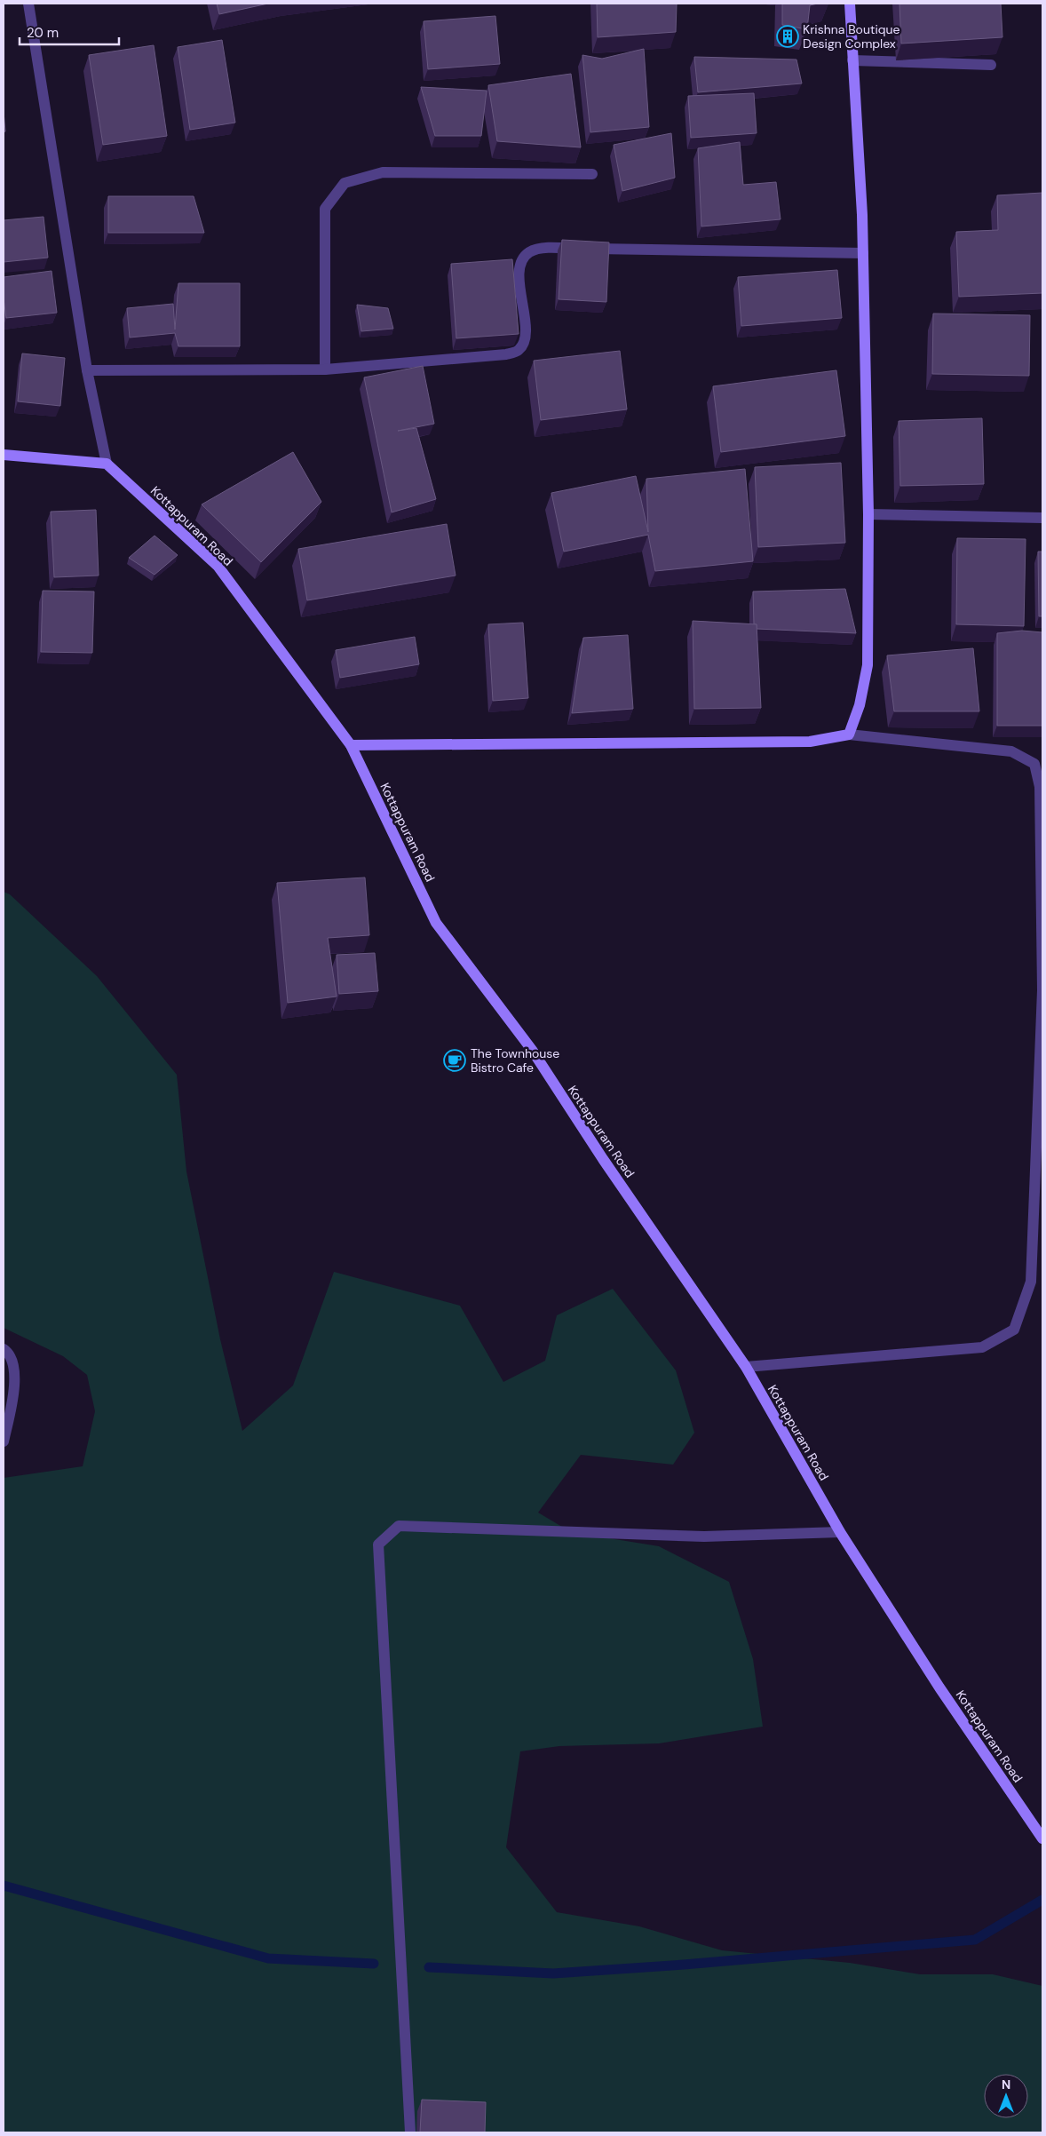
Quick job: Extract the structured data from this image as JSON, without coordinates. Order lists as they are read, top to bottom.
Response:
{
  "streets": {
    "street": ["Kottappuram Road"]
  },
  "places": {
    "building": ["Krishna Boutique Design Complex"],
    "cafe": ["The Townhouse Bistro Cafe"]
  },
  "scale_bar": "20 m",
  "north": "top"
}
